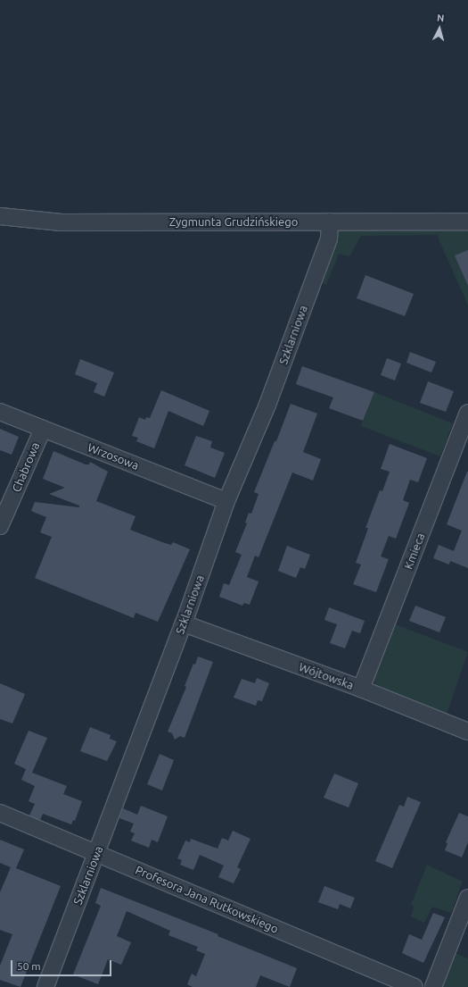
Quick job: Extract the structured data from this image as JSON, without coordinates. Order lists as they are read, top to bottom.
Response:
{
  "streets": {
    "street": [
      "Zygmunta Grudzińskiego",
      "Szklarniowa",
      "Wrzosowa",
      "Chabrowa",
      "Kmieca",
      "Wójtowska",
      "Profesora Jana Rutkowskiego"
    ]
  },
  "crossings": [
    ["Zygmunta Grudzińskiego", "Szklarniowa"],
    ["Szklarniowa", "Wrzosowa"],
    ["Szklarniowa", "Wójtowska"],
    ["Szklarniowa", "Profesora Jana Rutkowskiego"],
    ["Wrzosowa", "Chabrowa"],
    ["Kmieca", "Wójtowska"]
  ],
  "scale_bar": "50 m",
  "north": "top"
}
